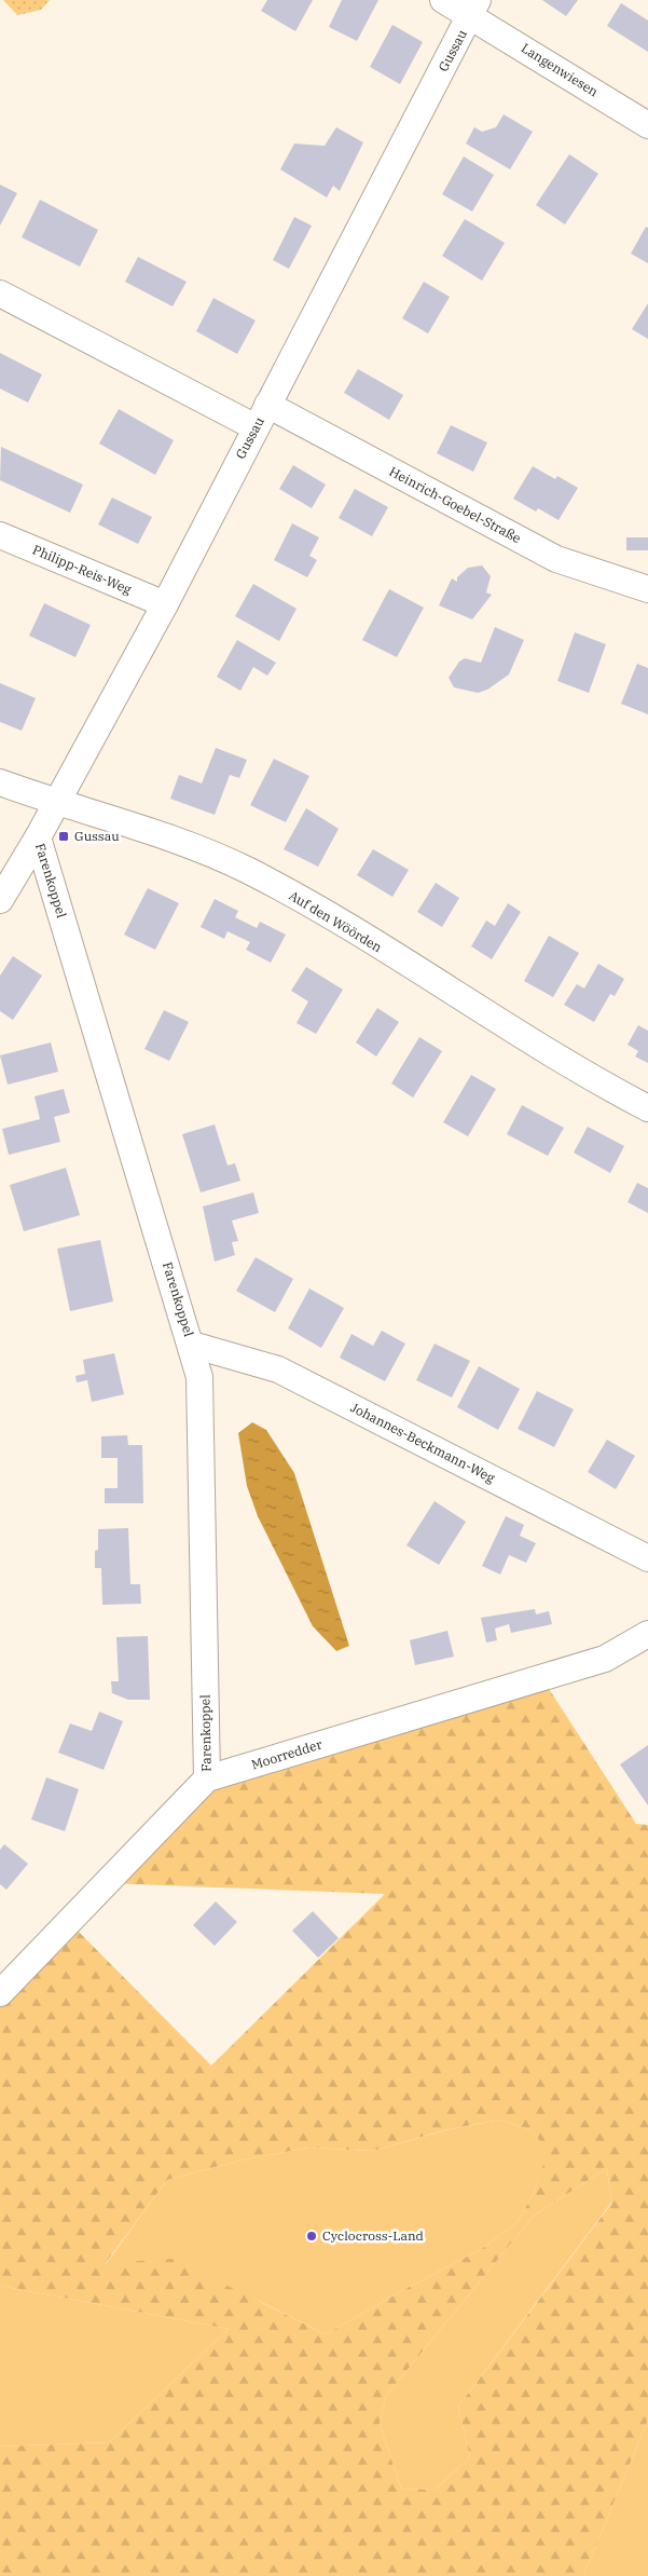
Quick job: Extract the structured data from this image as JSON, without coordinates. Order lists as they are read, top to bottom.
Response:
{
  "streets": {
    "street": [
      "Gussau",
      "Langenwiesen",
      "Heinrich-Goebel-Straße",
      "Philipp-Reis-Weg",
      "Farenkoppel",
      "Auf den Wöörden",
      "Johannes-Beckmann-Weg",
      "Moorredder"
    ]
  },
  "crossings": [
    ["Gussau", "Langenwiesen"],
    ["Gussau", "Heinrich-Goebel-Straße"],
    ["Gussau", "Philipp-Reis-Weg"],
    ["Gussau", "Farenkoppel"],
    ["Gussau", "Auf den Wöörden"],
    ["Farenkoppel", "Johannes-Beckmann-Weg"],
    ["Farenkoppel", "Moorredder"]
  ],
  "places": {
    "transit": ["Gussau"],
    "other": ["Cyclocross-Land"]
  }
}
